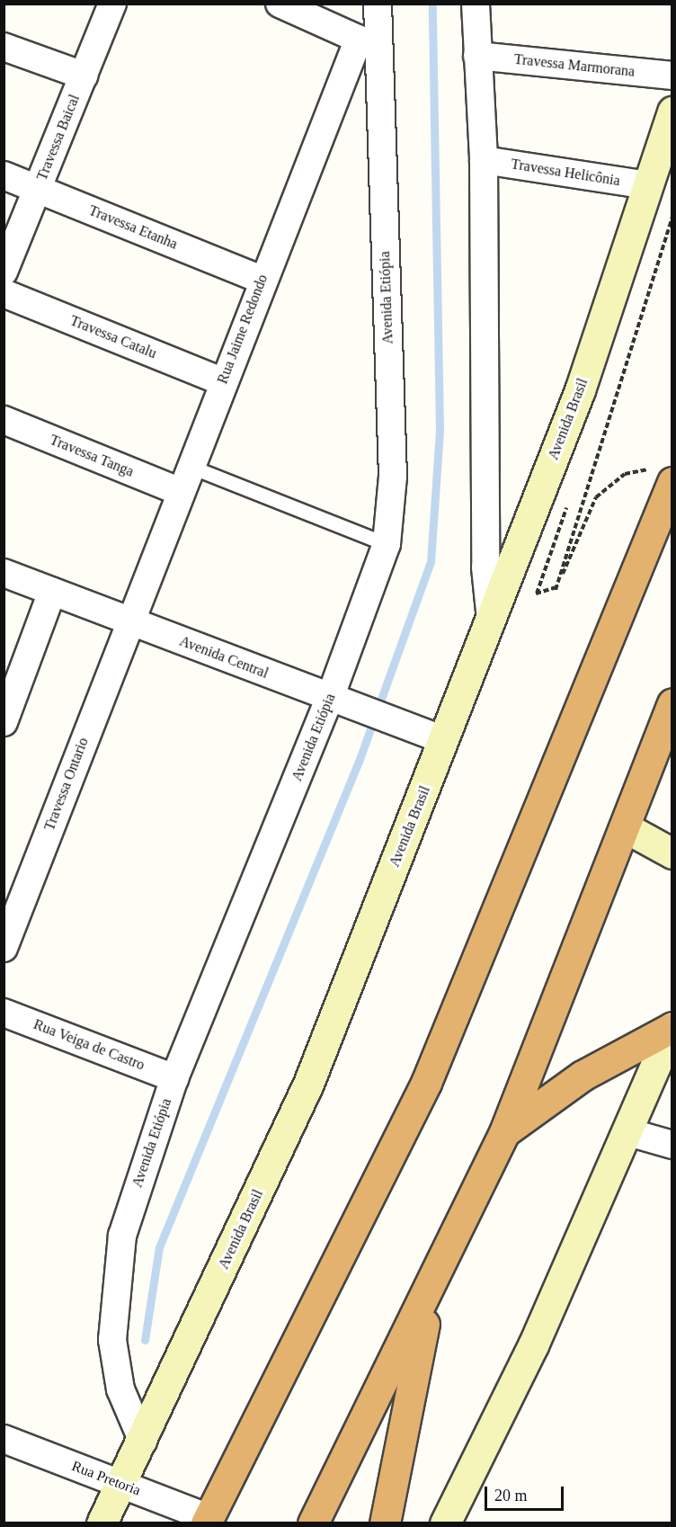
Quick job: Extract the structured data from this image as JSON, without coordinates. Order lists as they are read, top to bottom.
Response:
{
  "streets": {
    "street": [
      "Travessa Marmorana",
      "Travessa Baical",
      "Travessa Helicônia",
      "Travessa Etanha",
      "Avenida Etiópia",
      "Rua Jaime Redondo",
      "Travessa Catalu",
      "Avenida Brasil",
      "Travessa Tanga",
      "Avenida Central",
      "Travessa Ontario",
      "Rua Veiga de Castro",
      "Rua Pretoria"
    ]
  },
  "crossings": [
    ["Travessa Baical", "Travessa Etanha"],
    ["Travessa Helicônia", "Avenida Brasil"],
    ["Travessa Etanha", "Rua Jaime Redondo"],
    ["Avenida Etiópia", "Rua Jaime Redondo"],
    ["Avenida Etiópia", "Avenida Brasil"],
    ["Avenida Etiópia", "Avenida Central"],
    ["Avenida Etiópia", "Rua Veiga de Castro"],
    ["Rua Jaime Redondo", "Travessa Catalu"],
    ["Rua Jaime Redondo", "Travessa Tanga"],
    ["Rua Jaime Redondo", "Avenida Central"],
    ["Rua Jaime Redondo", "Travessa Ontario"],
    ["Avenida Brasil", "Avenida Central"],
    ["Avenida Brasil", "Rua Pretoria"],
    ["Avenida Central", "Travessa Ontario"]
  ],
  "scale_bar": "20 m"
}
